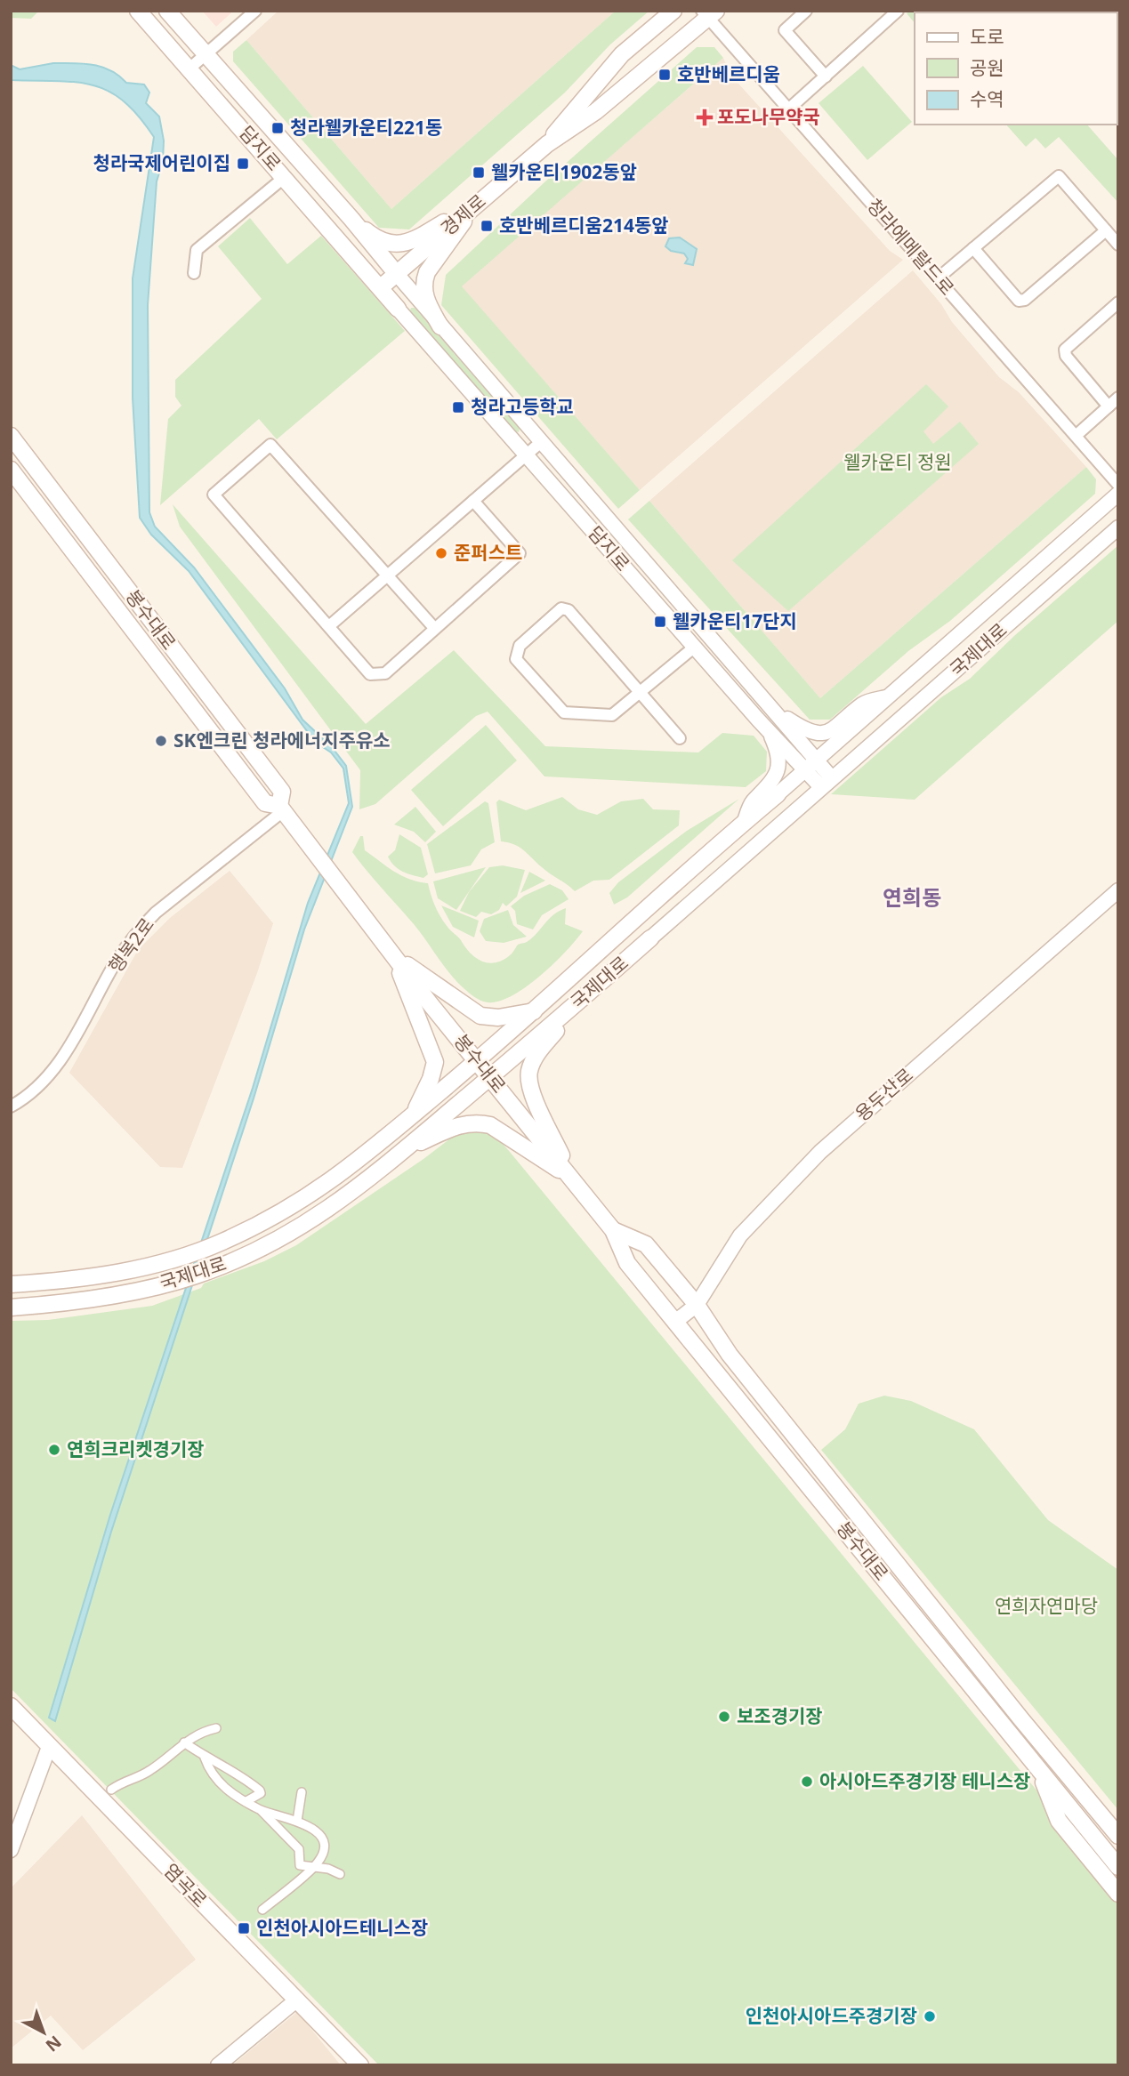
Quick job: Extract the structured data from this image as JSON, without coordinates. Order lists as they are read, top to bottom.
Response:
{
  "streets": {
    "main road": [
      "담지로",
      "경제로",
      "봉수대로",
      "국제대로",
      "염곡로"
    ],
    "street": ["청라에메랄드로", "행복2로", "용두산로"]
  },
  "crossings": [
    ["담지로", "경제로"],
    ["담지로", "국제대로"],
    ["경제로", "청라에메랄드로"],
    ["봉수대로", "국제대로"],
    ["봉수대로", "행복2로"],
    ["봉수대로", "용두산로"]
  ],
  "districts": ["연희동"],
  "parks": ["웰카운티 정원", "연희자연마당"],
  "places": {
    "transit": [
      "호반베르디움",
      "청라웰카운티221동",
      "청라국제어린이집",
      "웰카운티1902동앞",
      "호반베르디움214동앞",
      "청라고등학교",
      "웰카운티17단지",
      "인천아시아드테니스장"
    ],
    "health": ["포도나무약국"],
    "other": [
      "준퍼스트",
      "SK엔크린 청라에너지주유소",
      "연희크리켓경기장",
      "보조경기장",
      "아시아드주경기장 테니스장",
      "인천아시아드주경기장"
    ]
  },
  "legend": ["도로", "공원", "수역"],
  "north": "bottom right"
}
